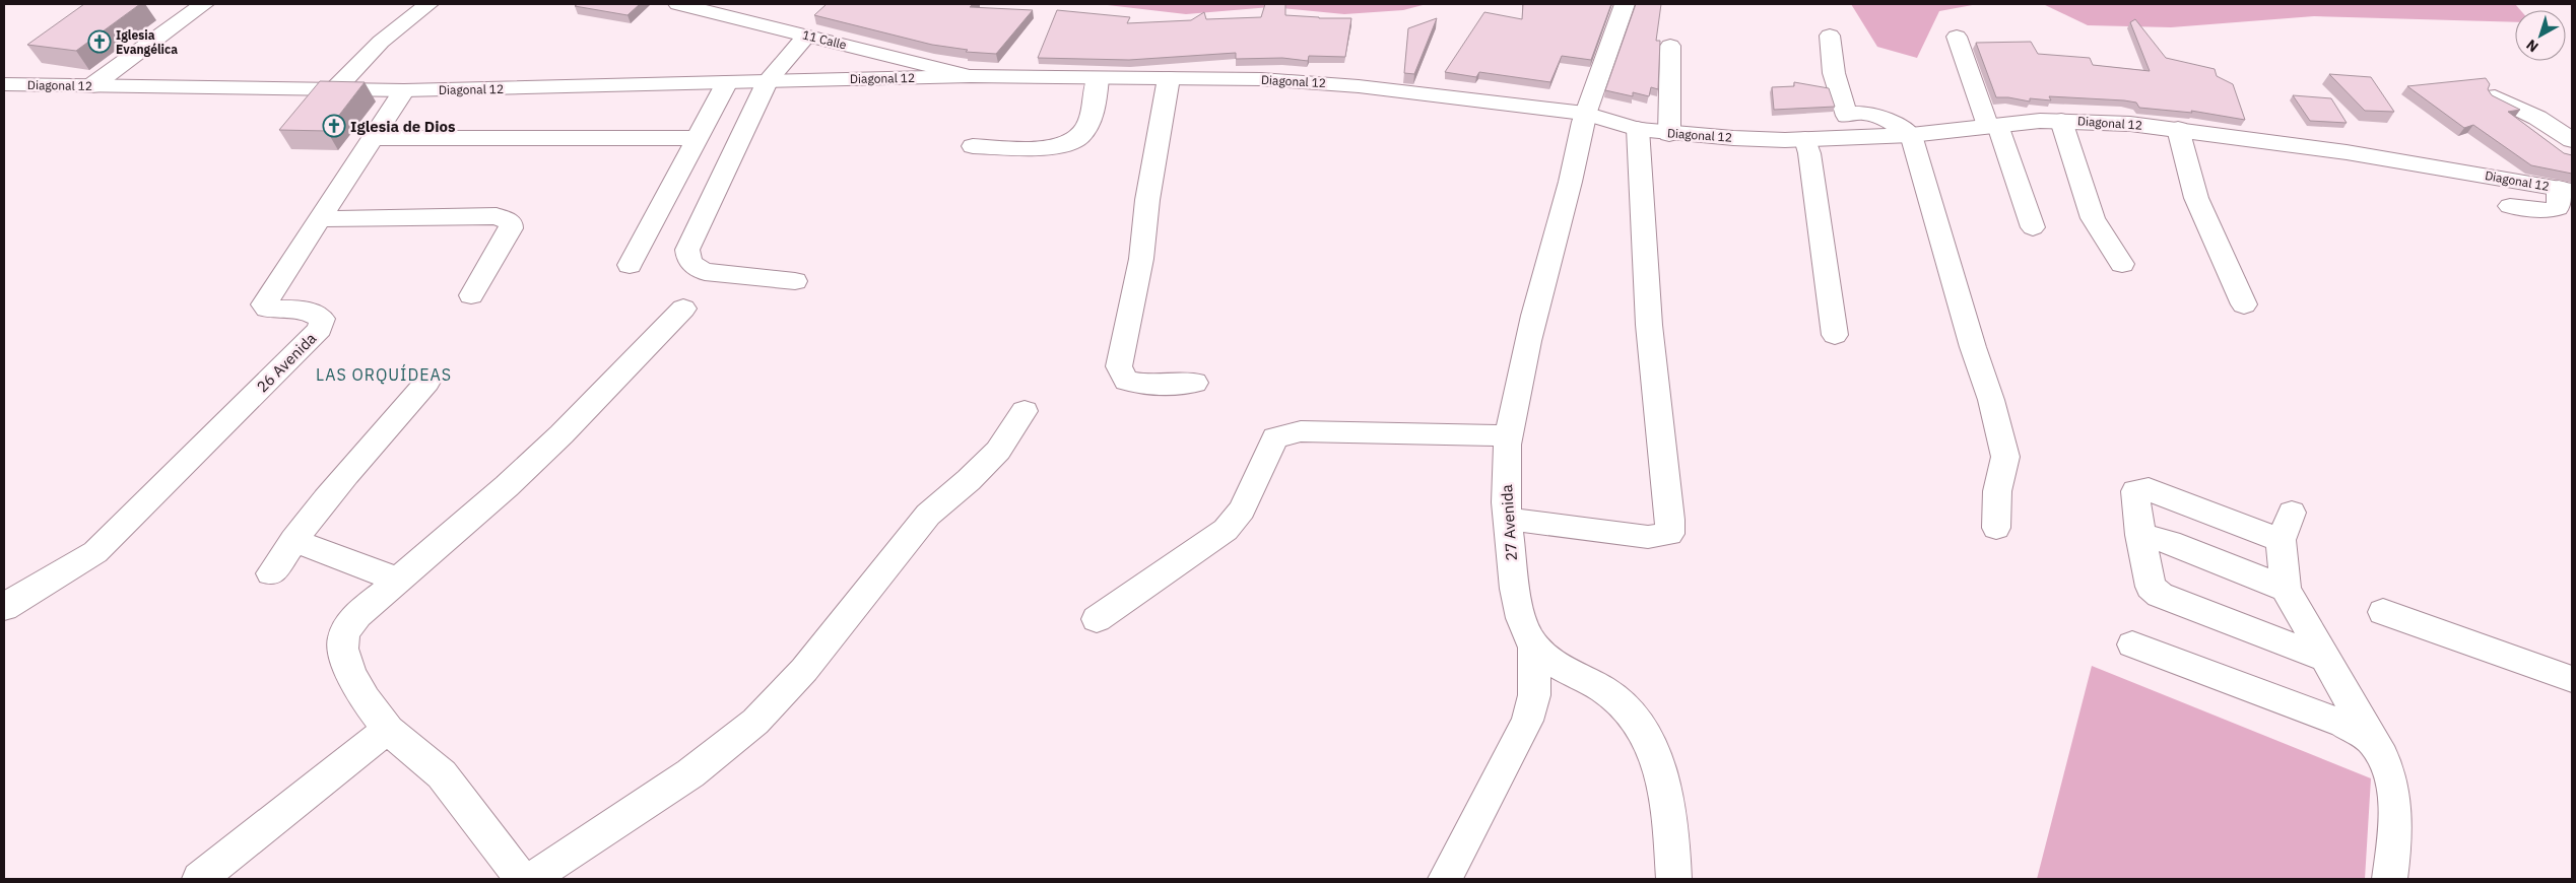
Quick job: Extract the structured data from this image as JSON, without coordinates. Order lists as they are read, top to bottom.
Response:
{
  "streets": {
    "street": [
      "11 Calle",
      "Diagonal 12",
      "26 Avenida",
      "27 Avenida"
    ]
  },
  "crossings": [
    ["11 Calle", "Diagonal 12"],
    ["Diagonal 12", "26 Avenida"],
    ["Diagonal 12", "27 Avenida"]
  ],
  "districts": ["LAS ORQUÍDEAS"],
  "places": {
    "church": ["Iglesia Evangélica", "Iglesia de Dios"]
  },
  "north": "bottom left"
}
